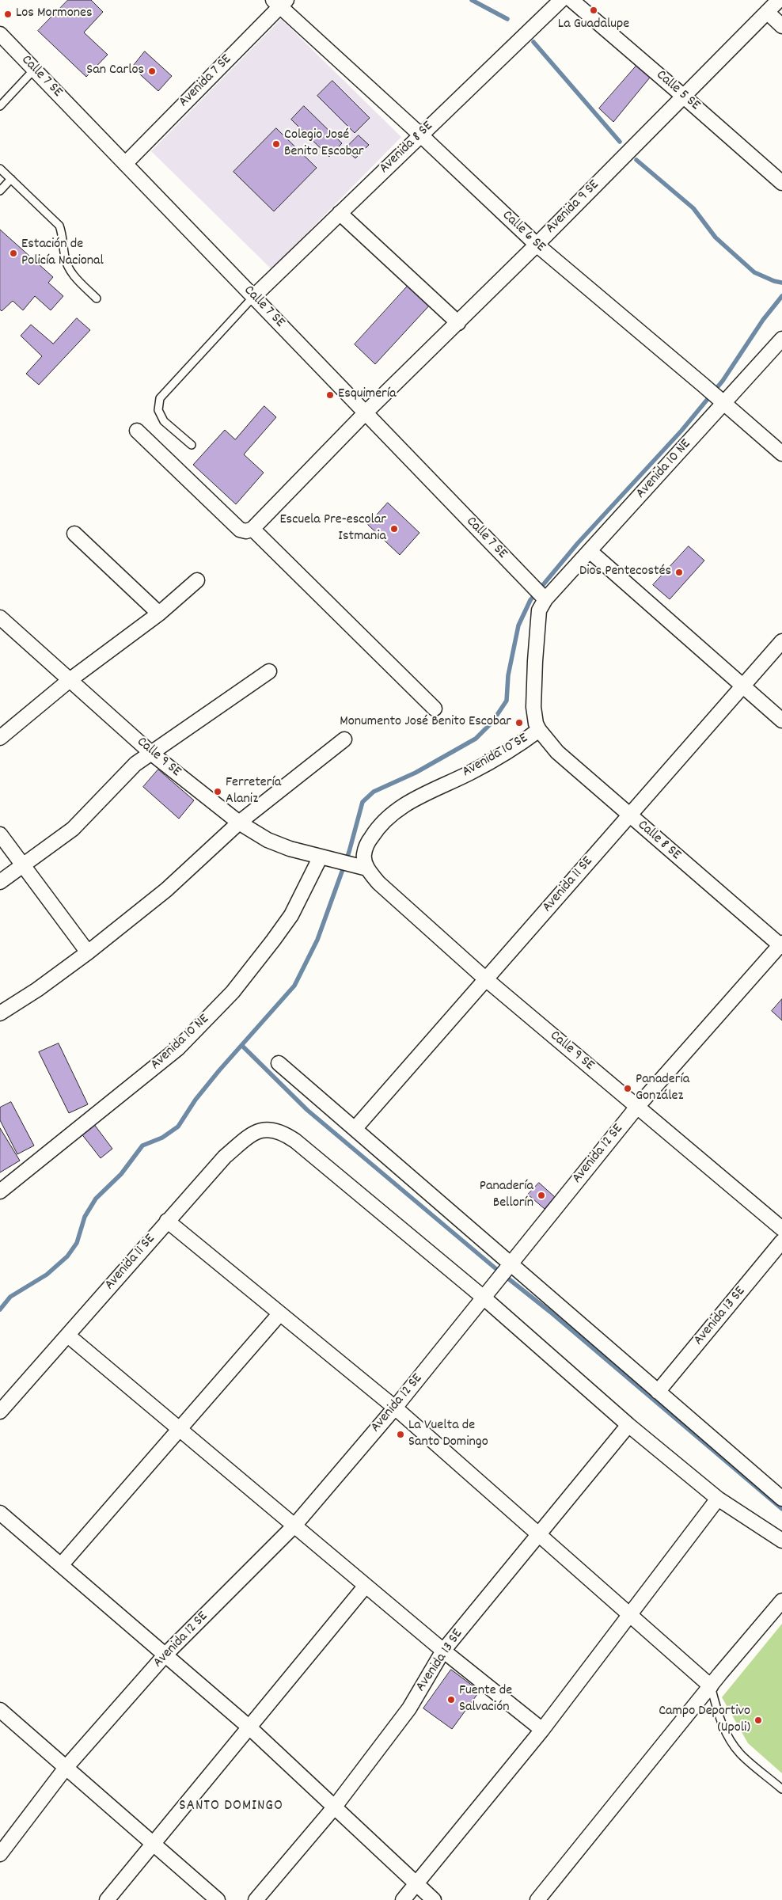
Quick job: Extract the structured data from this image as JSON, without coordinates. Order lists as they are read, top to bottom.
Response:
{
  "streets": {
    "street": [
      "Calle 7 SE",
      "Avenida 7 SE",
      "Calle 5 SE",
      "Avenida 8 SE",
      "Avenida 9 SE",
      "Calle 6 SE",
      "Avenida 10 NE",
      "Avenida 10 SE",
      "Calle 9 SE",
      "Calle 8 SE",
      "Avenida 11 SE",
      "Avenida 12 SE",
      "Avenida 13 SE"
    ]
  },
  "crossings": [
    ["Calle 7 SE", "Avenida 7 SE"],
    ["Calle 7 SE", "Avenida 8 SE"],
    ["Calle 7 SE", "Avenida 9 SE"],
    ["Calle 7 SE", "Avenida 10 NE"],
    ["Calle 7 SE", "Avenida 10 SE"],
    ["Avenida 7 SE", "Calle 6 SE"],
    ["Calle 5 SE", "Avenida 9 SE"],
    ["Avenida 8 SE", "Calle 6 SE"],
    ["Avenida 9 SE", "Calle 6 SE"],
    ["Calle 6 SE", "Avenida 10 NE"],
    ["Avenida 10 NE", "Avenida 10 SE"],
    ["Avenida 10 NE", "Calle 9 SE"],
    ["Avenida 10 SE", "Calle 9 SE"],
    ["Avenida 10 SE", "Calle 8 SE"],
    ["Calle 9 SE", "Avenida 11 SE"],
    ["Calle 9 SE", "Avenida 12 SE"],
    ["Calle 8 SE", "Avenida 11 SE"],
    ["Calle 8 SE", "Avenida 12 SE"],
    ["Avenida 11 SE", "Avenida 12 SE"]
  ],
  "districts": ["SANTO DOMINGO"],
  "places": [
    "La Guadalupe",
    "Los Mormones",
    "San Carlos",
    "Colegio José Benito Escobar",
    "Estación de Policía Nacional",
    "Esquimería",
    "Escuela Pre-escolar Istmania",
    "Dios Pentecostés",
    "Monumento José Benito Escobar",
    "Ferretería Alaniz",
    "Panadería González",
    "Panadería Bellorín",
    "La Vuelta de Santo Domingo",
    "Fuente de Salvación",
    "Campo Deportivo (Upoli)"
  ]
}
